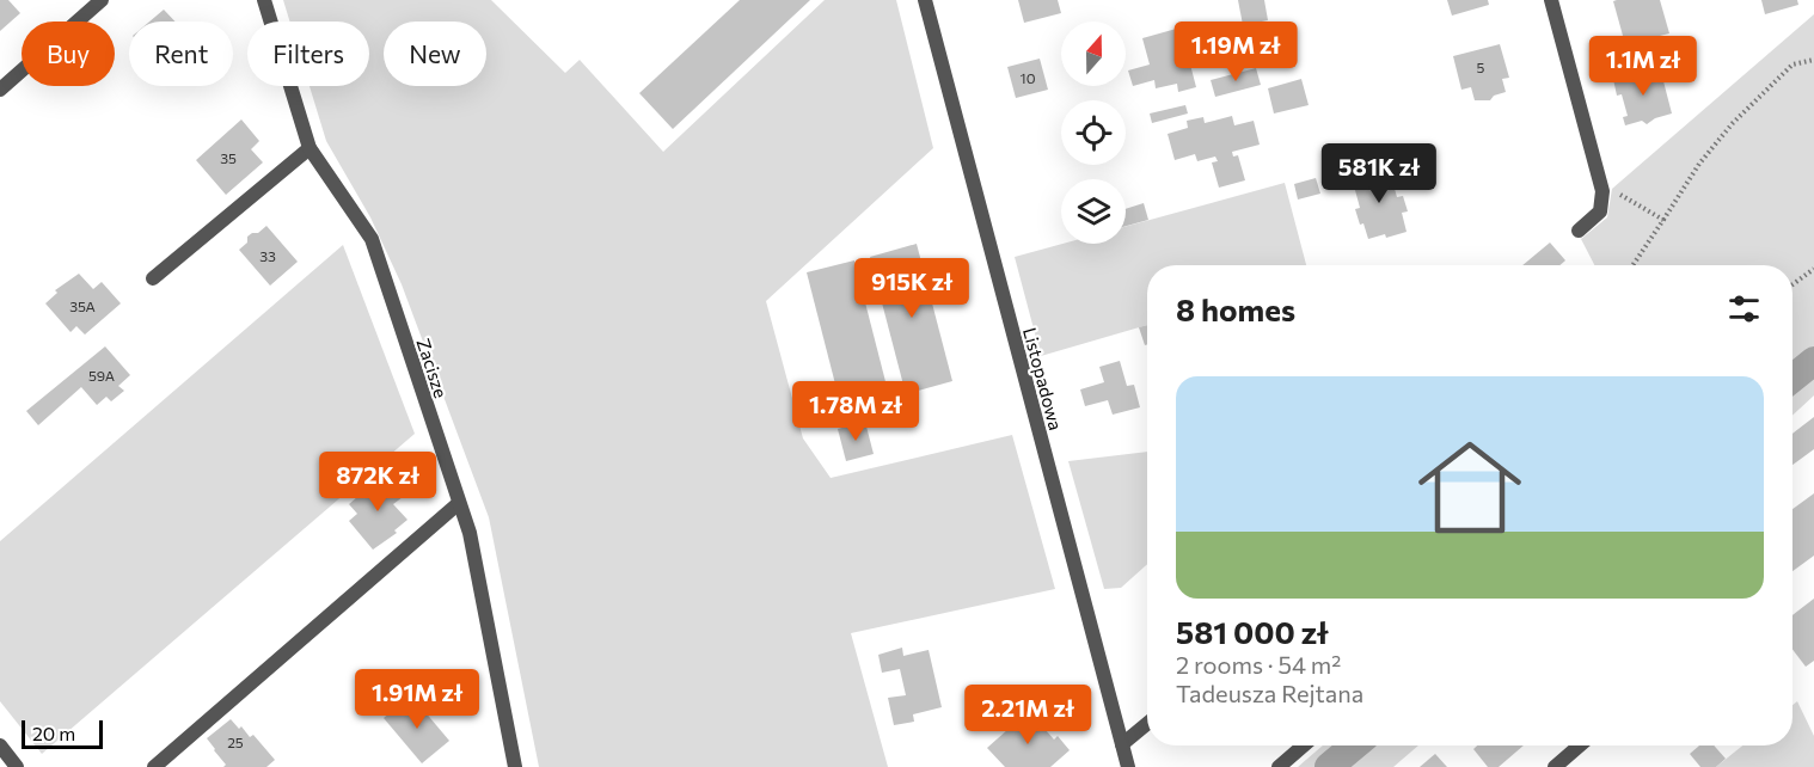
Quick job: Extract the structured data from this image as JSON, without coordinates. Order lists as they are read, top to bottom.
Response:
{
  "streets": {
    "street": ["Zacisze", "Listopadowa"]
  },
  "house_numbers": [
    "5",
    "10",
    "35",
    "33",
    "35A",
    "59A",
    "25"
  ],
  "scale_bar": "20 m",
  "north": "top",
  "page": {
    "price": [
      "1.19M zł",
      "1.1M zł",
      "581K zł",
      "915K zł",
      "1.78M zł",
      "872K zł",
      "1.91M zł",
      "2.21M zł"
    ],
    "chip": [
      "Buy",
      "Rent",
      "Filters",
      "New"
    ],
    "heading": "8 homes",
    "list": [
      {
        "name": "581 000 zł",
        "note": "2 rooms · 54 m² · Tadeusza Rejtana"
      }
    ],
    "scale": "20 m"
  }
}
